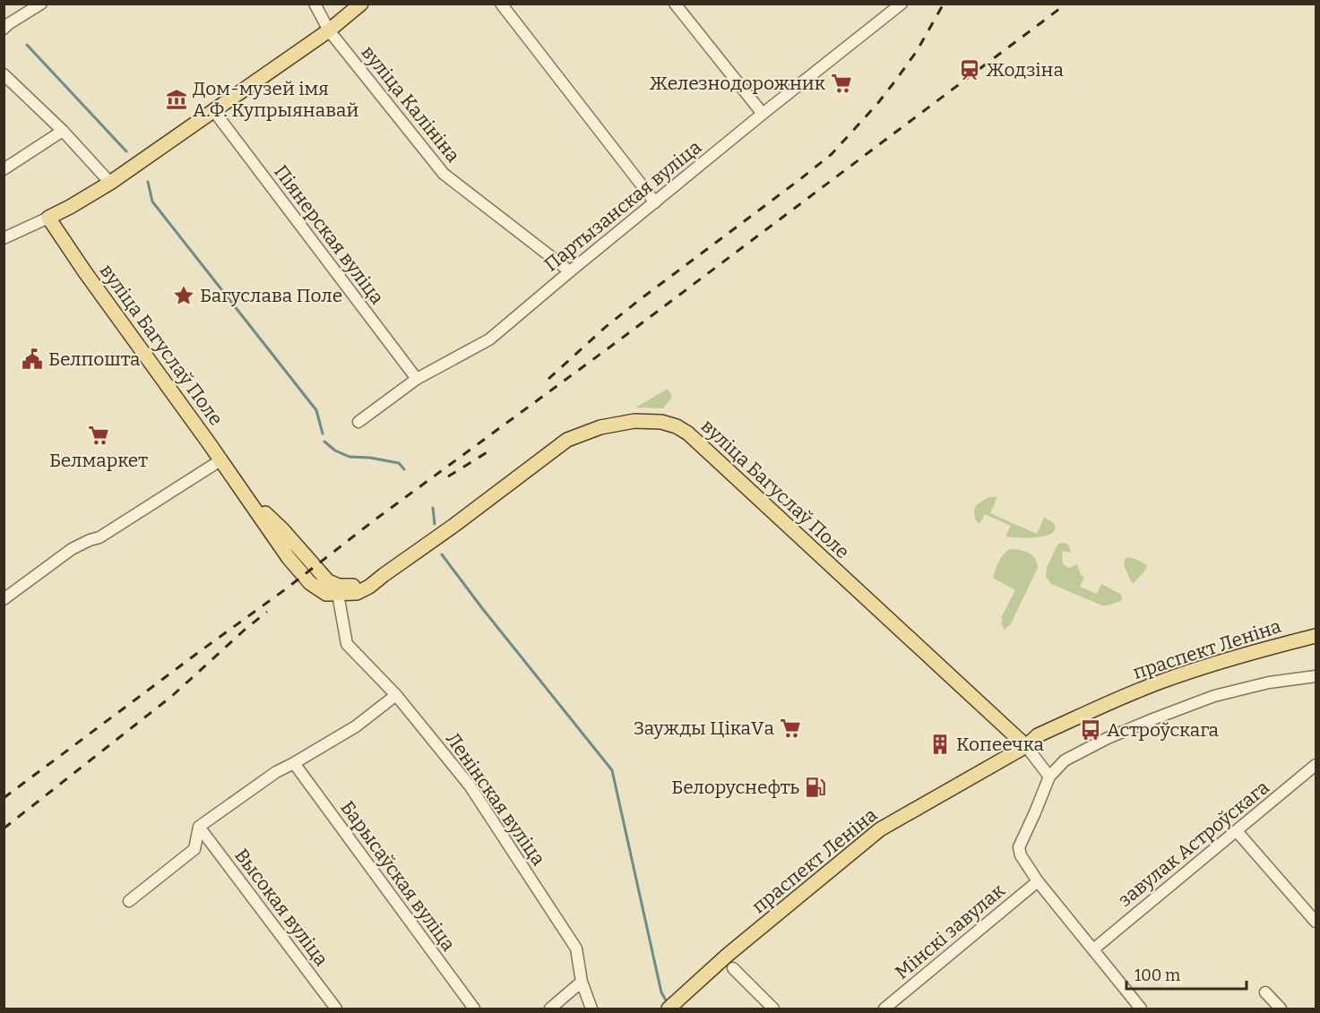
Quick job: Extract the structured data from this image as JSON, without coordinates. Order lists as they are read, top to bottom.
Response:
{
  "streets": {
    "main road": ["вуліца Багуслаў Поле", "праспект Леніна"],
    "street": [
      "вуліца Калініна",
      "Партызанская вуліца",
      "Піянерская вуліца",
      "Ленінская вуліца",
      "завулак Астроўскага",
      "Барысаўская вуліца",
      "Высокая вуліца",
      "Мінскі завулак"
    ]
  },
  "crossings": [
    ["вуліца Калініна", "Партызанская вуліца"],
    ["Партызанская вуліца", "Піянерская вуліца"],
    ["вуліца Багуслаў Поле", "праспект Леніна"],
    ["вуліца Багуслаў Поле", "Ленінская вуліца"]
  ],
  "places": {
    "station": ["Жодзіна"],
    "supermarket": ["Железнодорожник", "Белмаркет", "Заужды ЦікаVа"],
    "museum": ["Дом-музей імя А.Ф. Купрыянавай"],
    "place": ["Багуслава Поле"],
    "public building": ["Белпошта"],
    "bus stop": ["Астроўскага"],
    "building": ["Копеечка"],
    "fuel station": ["Белоруснефть"]
  },
  "scale_bar": "100 m"
}
